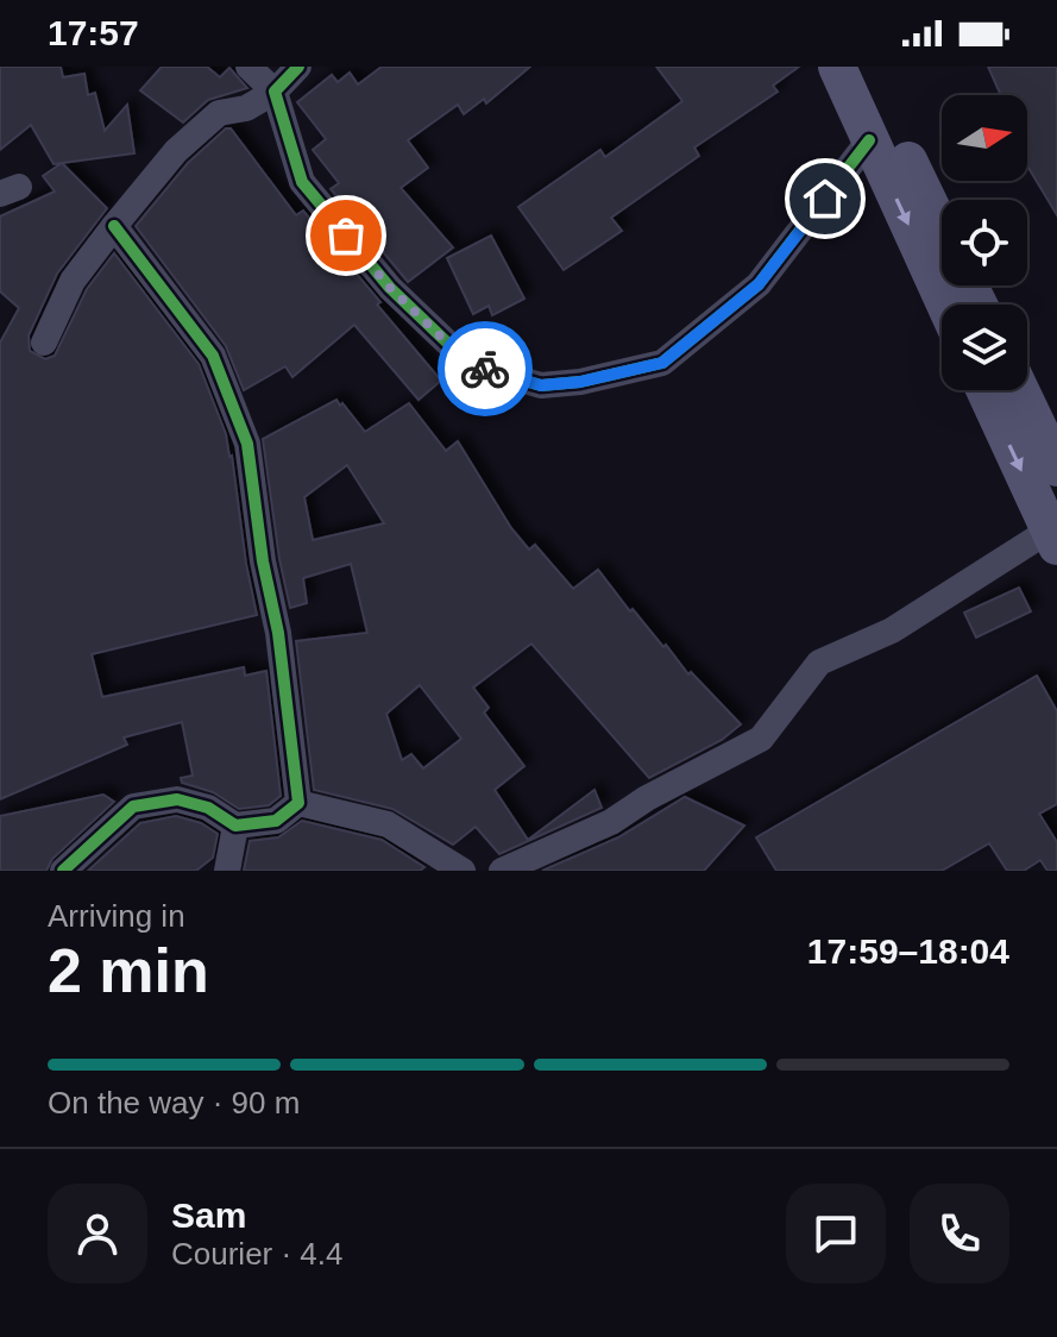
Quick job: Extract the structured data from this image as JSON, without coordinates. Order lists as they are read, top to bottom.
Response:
{
  "north": "right",
  "page": {
    "status": "17:57",
    "heading": ["2 min", "Arriving in", "17:59–18:04"],
    "panel": ["Sam", "Courier · 4.4"],
    "bar": "On the way · 90 m"
  }
}
